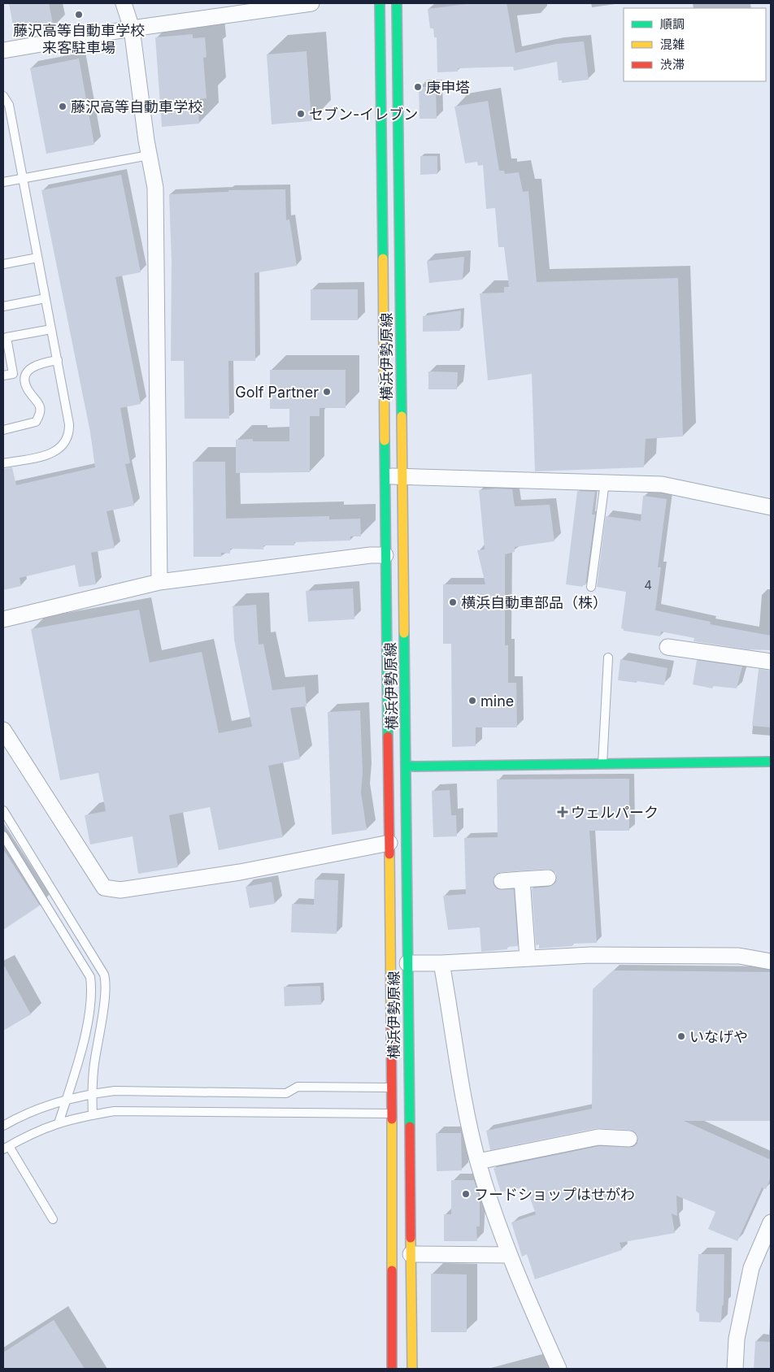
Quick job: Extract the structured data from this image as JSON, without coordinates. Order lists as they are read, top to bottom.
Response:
{
  "streets": {
    "main road": ["横浜伊勢原線"]
  },
  "places": {
    "other": [
      "藤沢高等自動車学校 来客駐車場",
      "庚申塔",
      "藤沢高等自動車学校",
      "セブン-イレブン",
      "Golf Partner",
      "横浜自動車部品（株）",
      "mine",
      "いなげや",
      "フードショップはせがわ"
    ],
    "health": ["ウェルパーク"]
  },
  "house_numbers": ["4"],
  "legend": ["順調", "混雑", "渋滞"]
}
